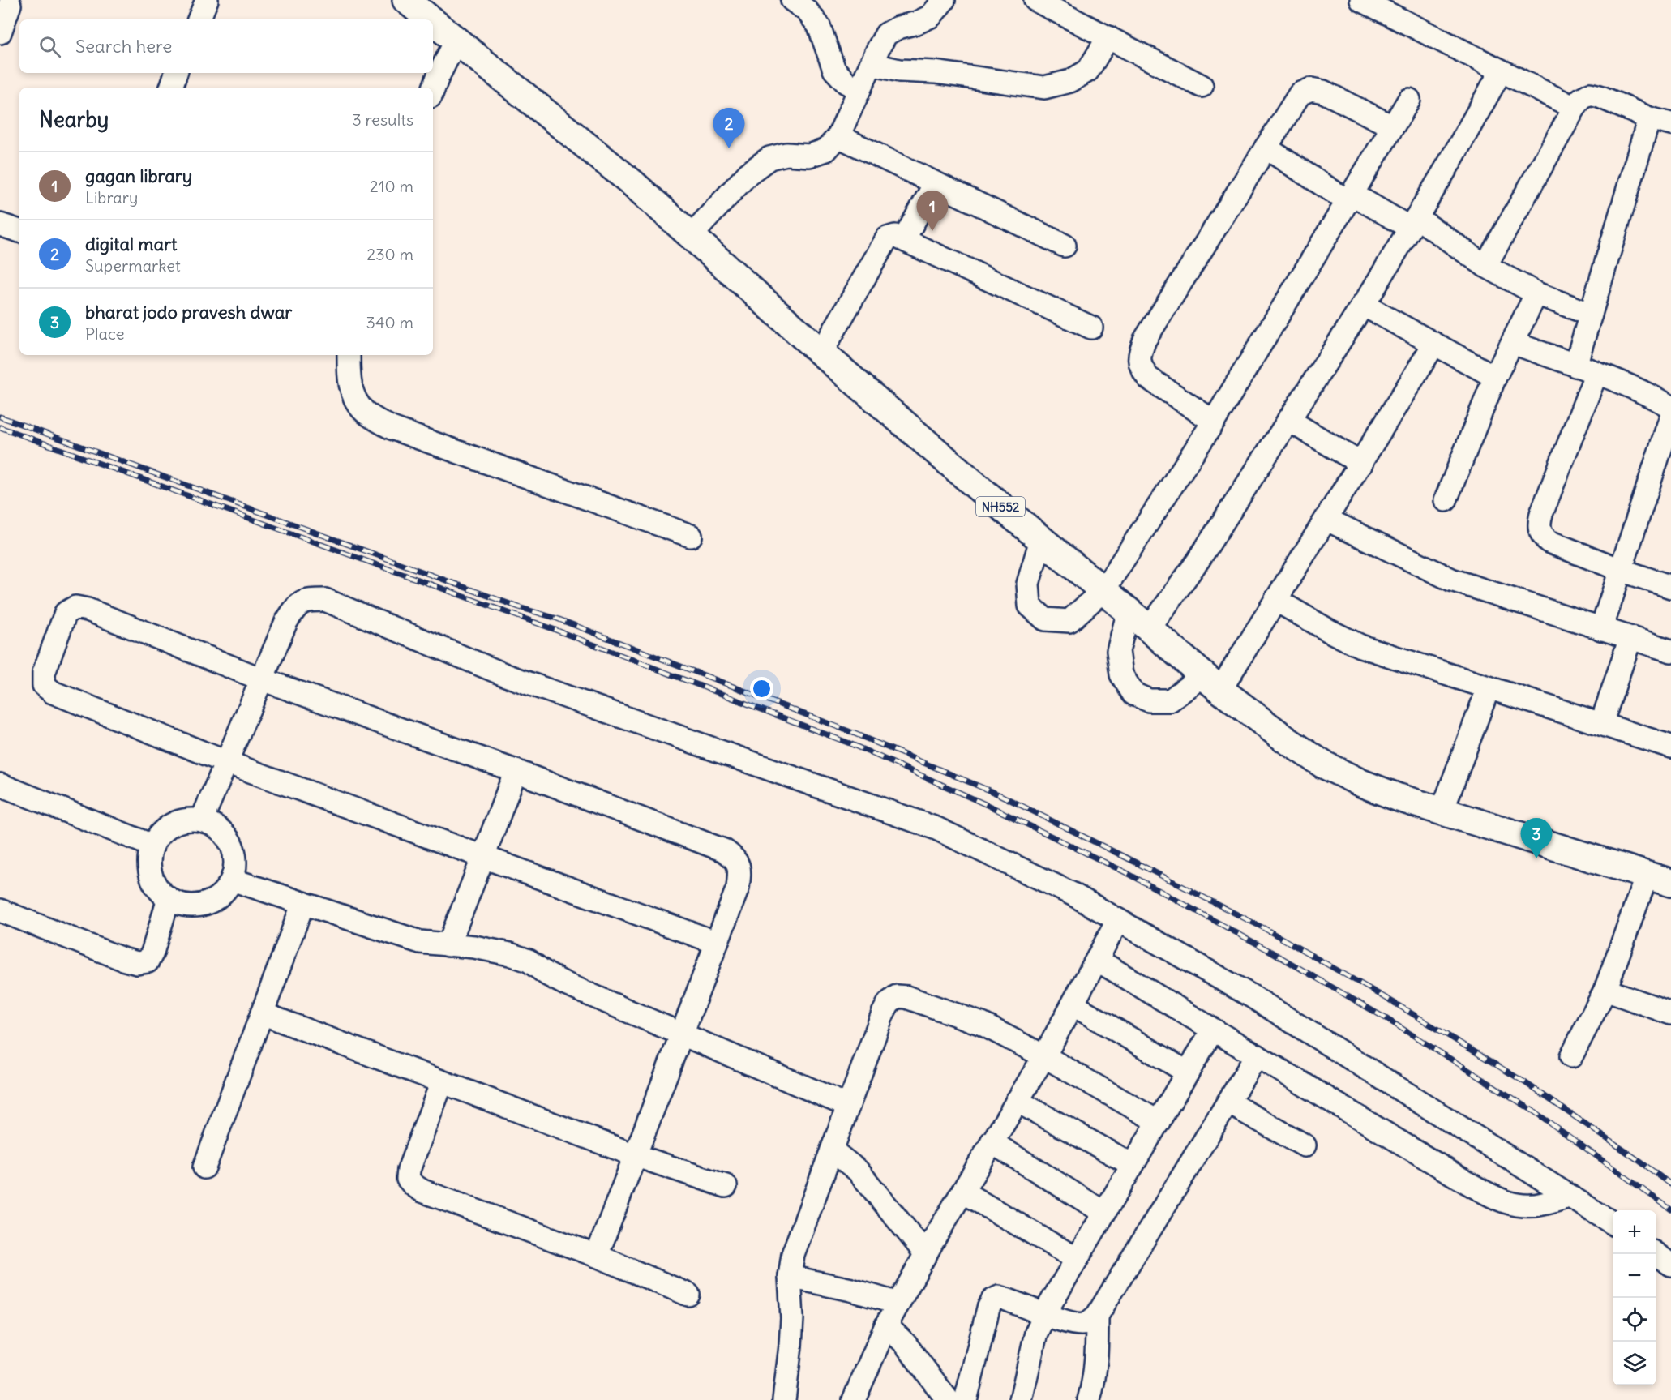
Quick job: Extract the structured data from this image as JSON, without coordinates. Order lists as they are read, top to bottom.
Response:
{
  "streets": {
    "highway": ["NH552"]
  },
  "page": {
    "search": "Search here",
    "heading": ["Nearby", "3 results"],
    "pins": ["2", "1", "3"],
    "list": [
      {
        "mark": "1",
        "name": "gagan library",
        "note": "Library",
        "value": "210 m"
      },
      {
        "mark": "2",
        "name": "digital mart",
        "note": "Supermarket",
        "value": "230 m"
      },
      {
        "mark": "3",
        "name": "bharat jodo pravesh dwar",
        "note": "Place",
        "value": "340 m"
      }
    ],
    "map_buttons": ["+", "−"]
  }
}
